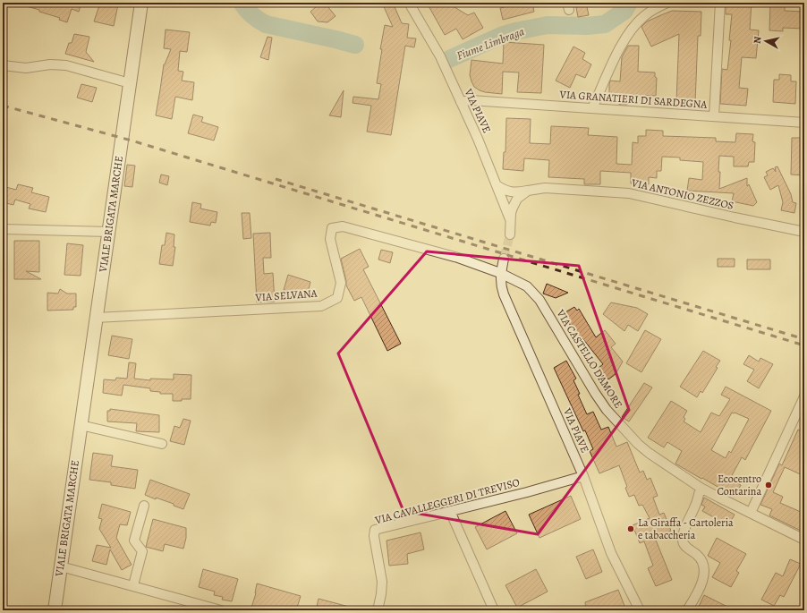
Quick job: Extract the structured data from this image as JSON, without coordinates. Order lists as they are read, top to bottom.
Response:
{
  "streets": {
    "street": [
      "VIA GRANATIERI DI SARDEGNA",
      "VIA PIAVE",
      "VIA ANTONIO ZEZZOS",
      "VIALE BRIGATA MARCHE",
      "VIA SELVANA",
      "VIA CASTELLO D'AMORE",
      "VIA CAVALLEGGERI DI TREVISO"
    ]
  },
  "crossings": [
    ["VIA GRANATIERI DI SARDEGNA", "VIA PIAVE"],
    ["VIA PIAVE", "VIA ANTONIO ZEZZOS"],
    ["VIA PIAVE", "VIA SELVANA"],
    ["VIA PIAVE", "VIA CASTELLO D'AMORE"],
    ["VIA PIAVE", "VIA CAVALLEGGERI DI TREVISO"],
    ["VIALE BRIGATA MARCHE", "VIA SELVANA"],
    ["VIA SELVANA", "VIA CASTELLO D'AMORE"]
  ],
  "water": ["Fiume Limbraga"],
  "places": ["Ecocentro Contarina", "La Giraffa - Cartoleria e tabaccheria"],
  "north": "left"
}
